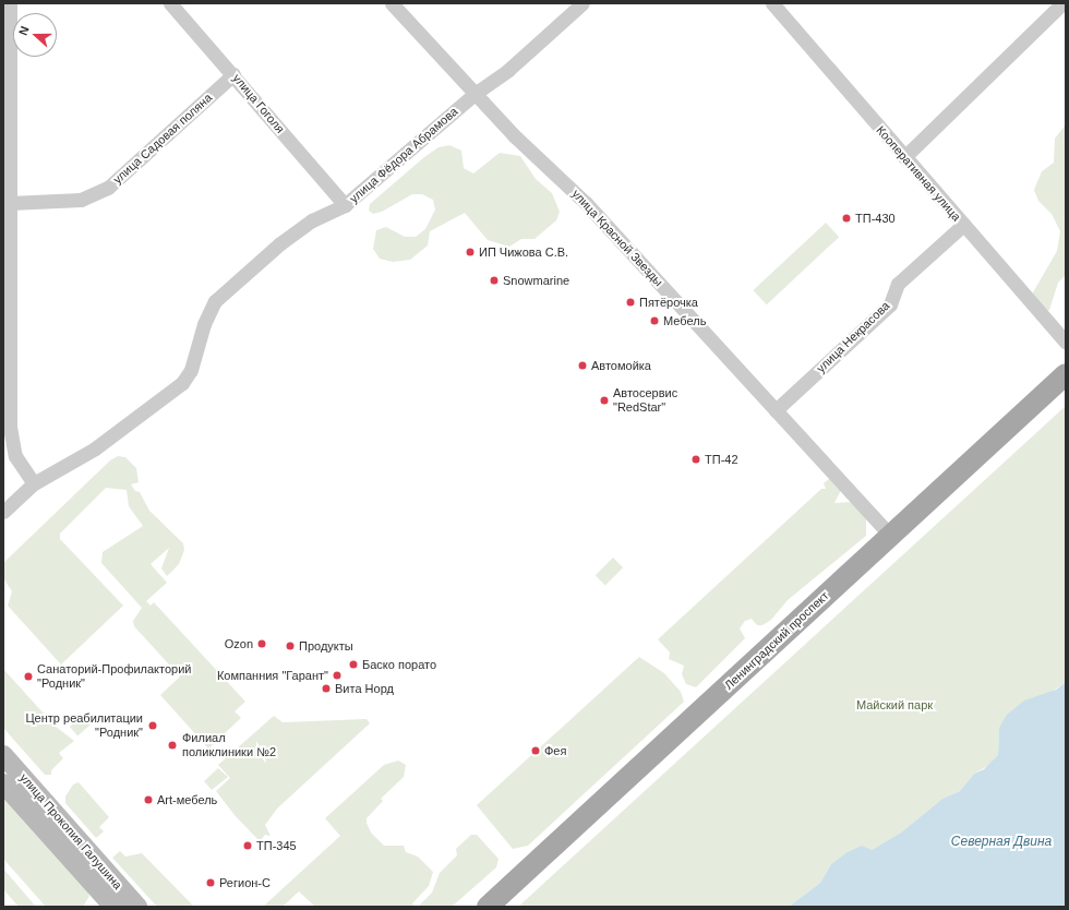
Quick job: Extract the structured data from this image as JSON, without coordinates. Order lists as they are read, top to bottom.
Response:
{
  "streets": {
    "main road": ["Ленинградский проспект", "улица Прокопия Галушина"],
    "street": [
      "улица Гоголя",
      "улица Садовая поляна",
      "улица Фёдора Абрамова",
      "Кооперативная улица",
      "улица Красной Звезды",
      "улица Некрасова"
    ]
  },
  "crossings": [
    ["улица Гоголя", "улица Садовая поляна"],
    ["улица Гоголя", "улица Фёдора Абрамова"],
    ["улица Фёдора Абрамова", "улица Красной Звезды"],
    ["Кооперативная улица", "улица Некрасова"],
    ["улица Красной Звезды", "улица Некрасова"],
    ["улица Красной Звезды", "Ленинградский проспект"]
  ],
  "water": ["Северная Двина"],
  "parks": ["Майский парк"],
  "places": [
    "ТП-430",
    "ИП Чижова С.В.",
    "Snowmarine",
    "Пятёрочка",
    "Мебель",
    "Автомойка",
    "Автосервис \"RedStar\"",
    "ТП-42",
    "Ozon",
    "Продукты",
    "Баско порато",
    "Компанния \"Гарант\"",
    "Санаторий-Профилакторий \"Родник\"",
    "Вита Норд",
    "Центр реабилитации \"Родник\"",
    "Филиал поликлиники №2",
    "Фея",
    "Art-мебель",
    "ТП-345",
    "Регион-С"
  ],
  "north": "left"
}
